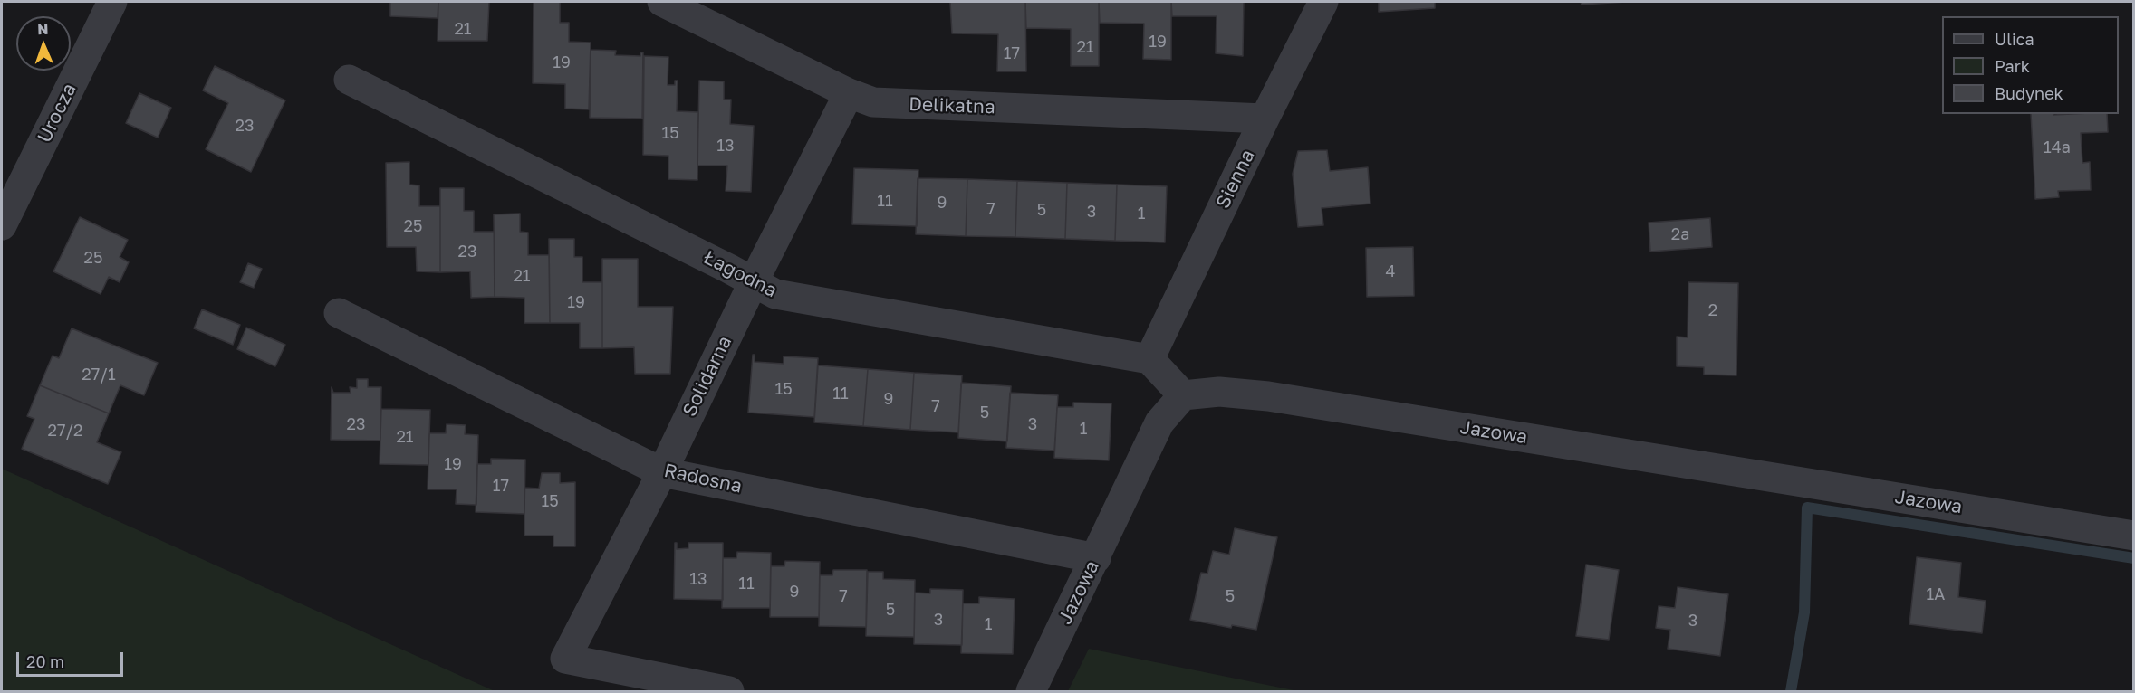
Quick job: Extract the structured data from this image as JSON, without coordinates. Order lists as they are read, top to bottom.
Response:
{
  "streets": {
    "street": [
      "Delikatna",
      "Urocza",
      "Sienna",
      "Łagodna",
      "Solidarna",
      "Jazowa",
      "Radosna"
    ]
  },
  "crossings": [
    ["Delikatna", "Sienna"],
    ["Delikatna", "Solidarna"],
    ["Sienna", "Łagodna"],
    ["Łagodna", "Solidarna"],
    ["Solidarna", "Radosna"],
    ["Jazowa", "Radosna"]
  ],
  "house_numbers": [
    "21",
    "19",
    "21",
    "17",
    "19",
    "23",
    "15",
    "13",
    "14a",
    "11",
    "9",
    "7",
    "5",
    "3",
    "1",
    "25",
    "2a",
    "23",
    "25",
    "4",
    "21",
    "19",
    "2",
    "27/1",
    "15",
    "11",
    "9",
    "7",
    "5",
    "23",
    "3",
    "1",
    "27/2",
    "21",
    "19",
    "17",
    "15",
    "13",
    "11",
    "9",
    "1A",
    "7",
    "5",
    "5",
    "3",
    "3",
    "1"
  ],
  "legend": ["Ulica", "Park", "Budynek"],
  "scale_bar": "20 m",
  "north": "top"
}
